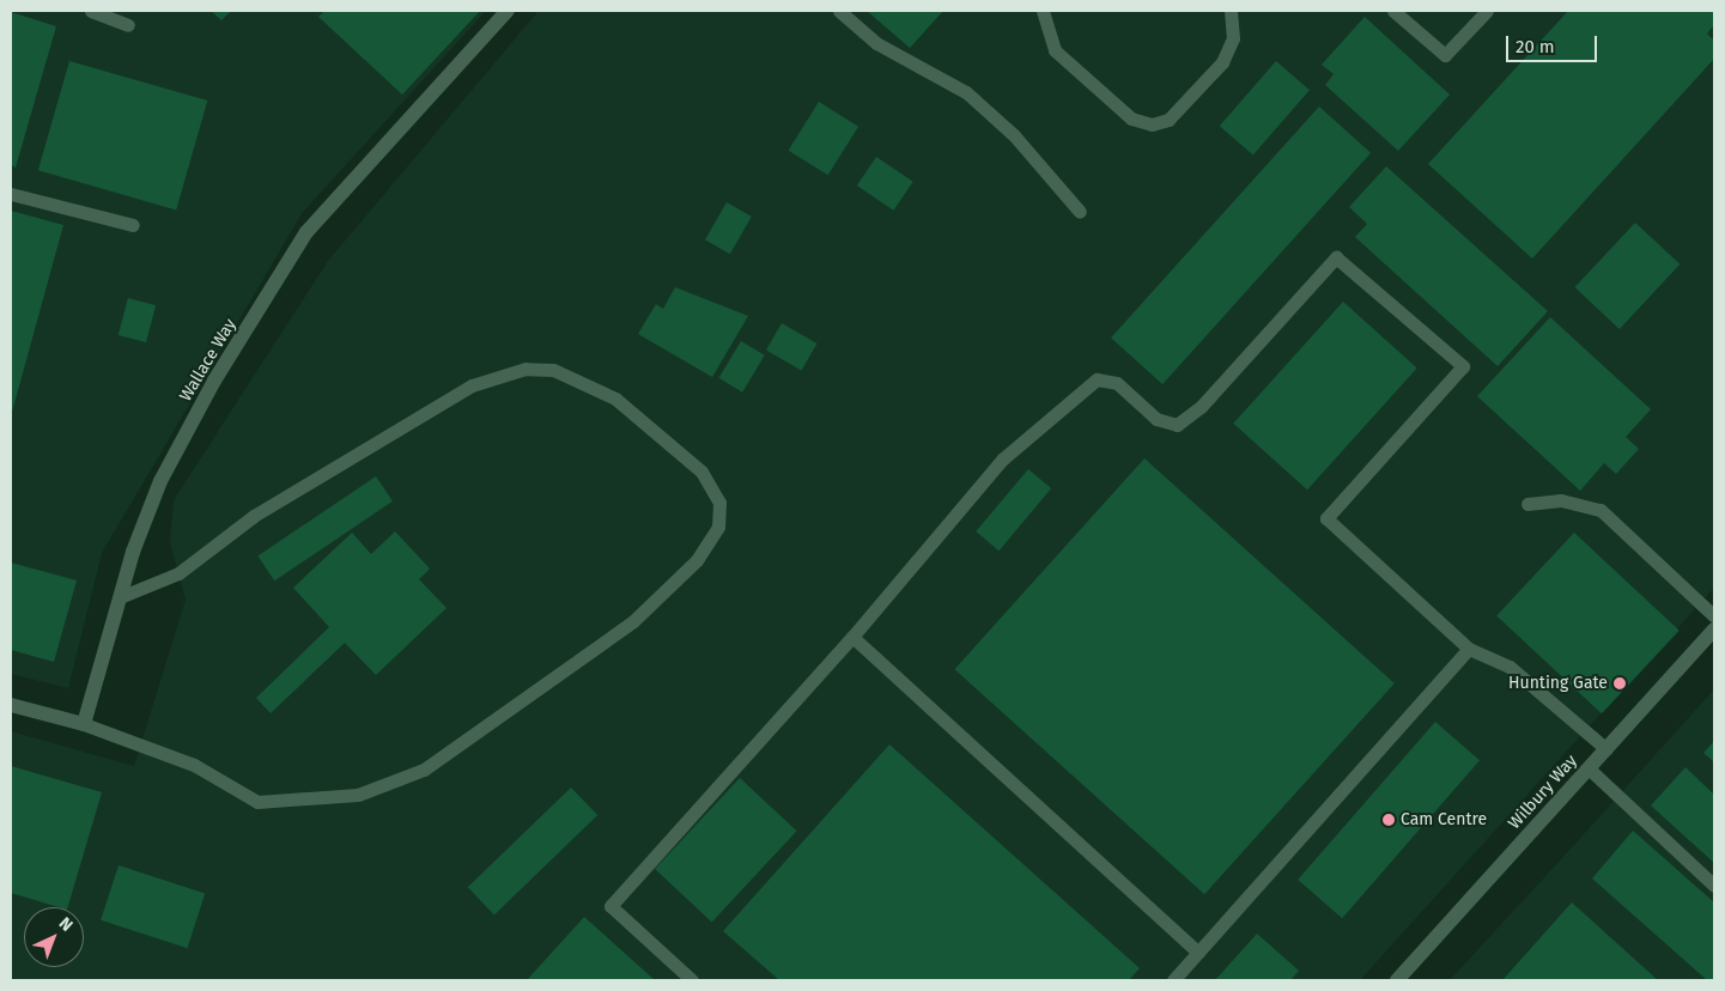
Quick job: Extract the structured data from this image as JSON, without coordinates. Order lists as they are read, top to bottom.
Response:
{
  "streets": {
    "street": ["Wallace Way", "Wilbury Way"]
  },
  "places": ["Hunting Gate", "Cam Centre"],
  "scale_bar": "20 m",
  "north": "top right"
}
